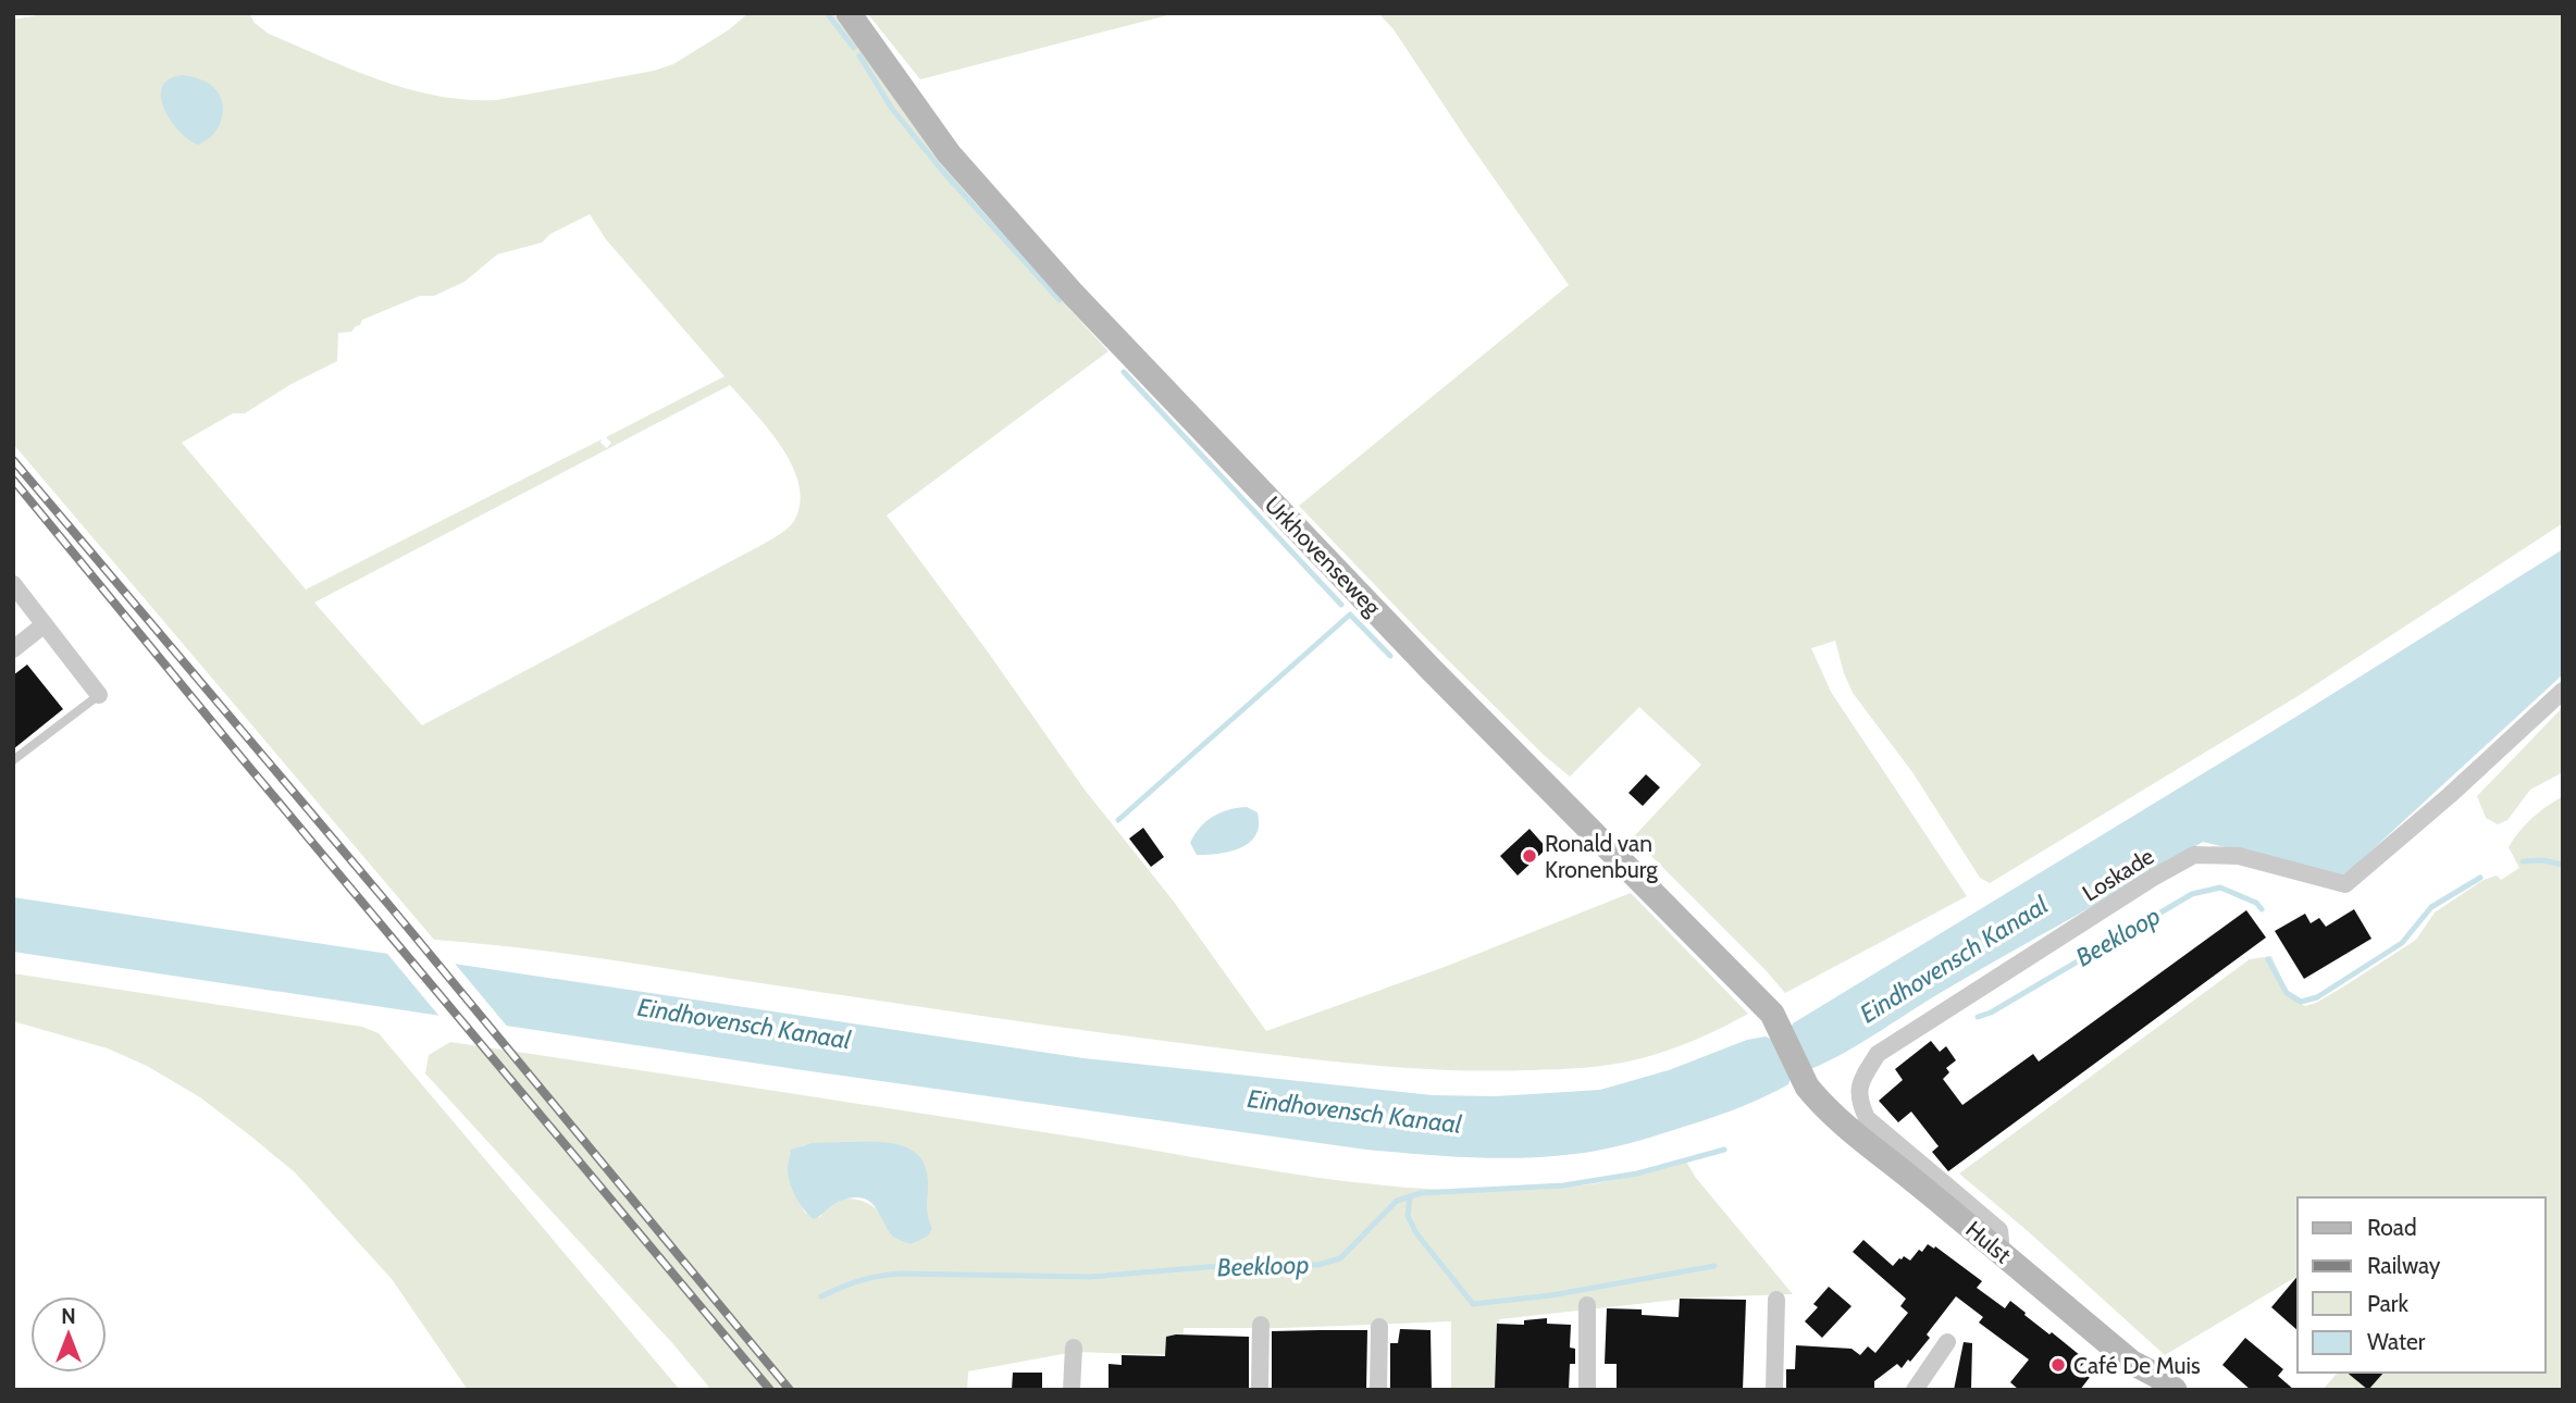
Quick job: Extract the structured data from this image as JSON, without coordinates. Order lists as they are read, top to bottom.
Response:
{
  "streets": {
    "street": ["Urkhovenseweg", "Loskade", "Hulst"]
  },
  "crossings": [
    ["Urkhovenseweg", "Hulst"],
    ["Loskade", "Hulst"]
  ],
  "water": ["Beekloop", "Eindhovensch Kanaal"],
  "places": ["Ronald van Kronenburg", "Café De Muis"],
  "legend": [
    "Road",
    "Railway",
    "Park",
    "Water"
  ],
  "north": "top"
}
